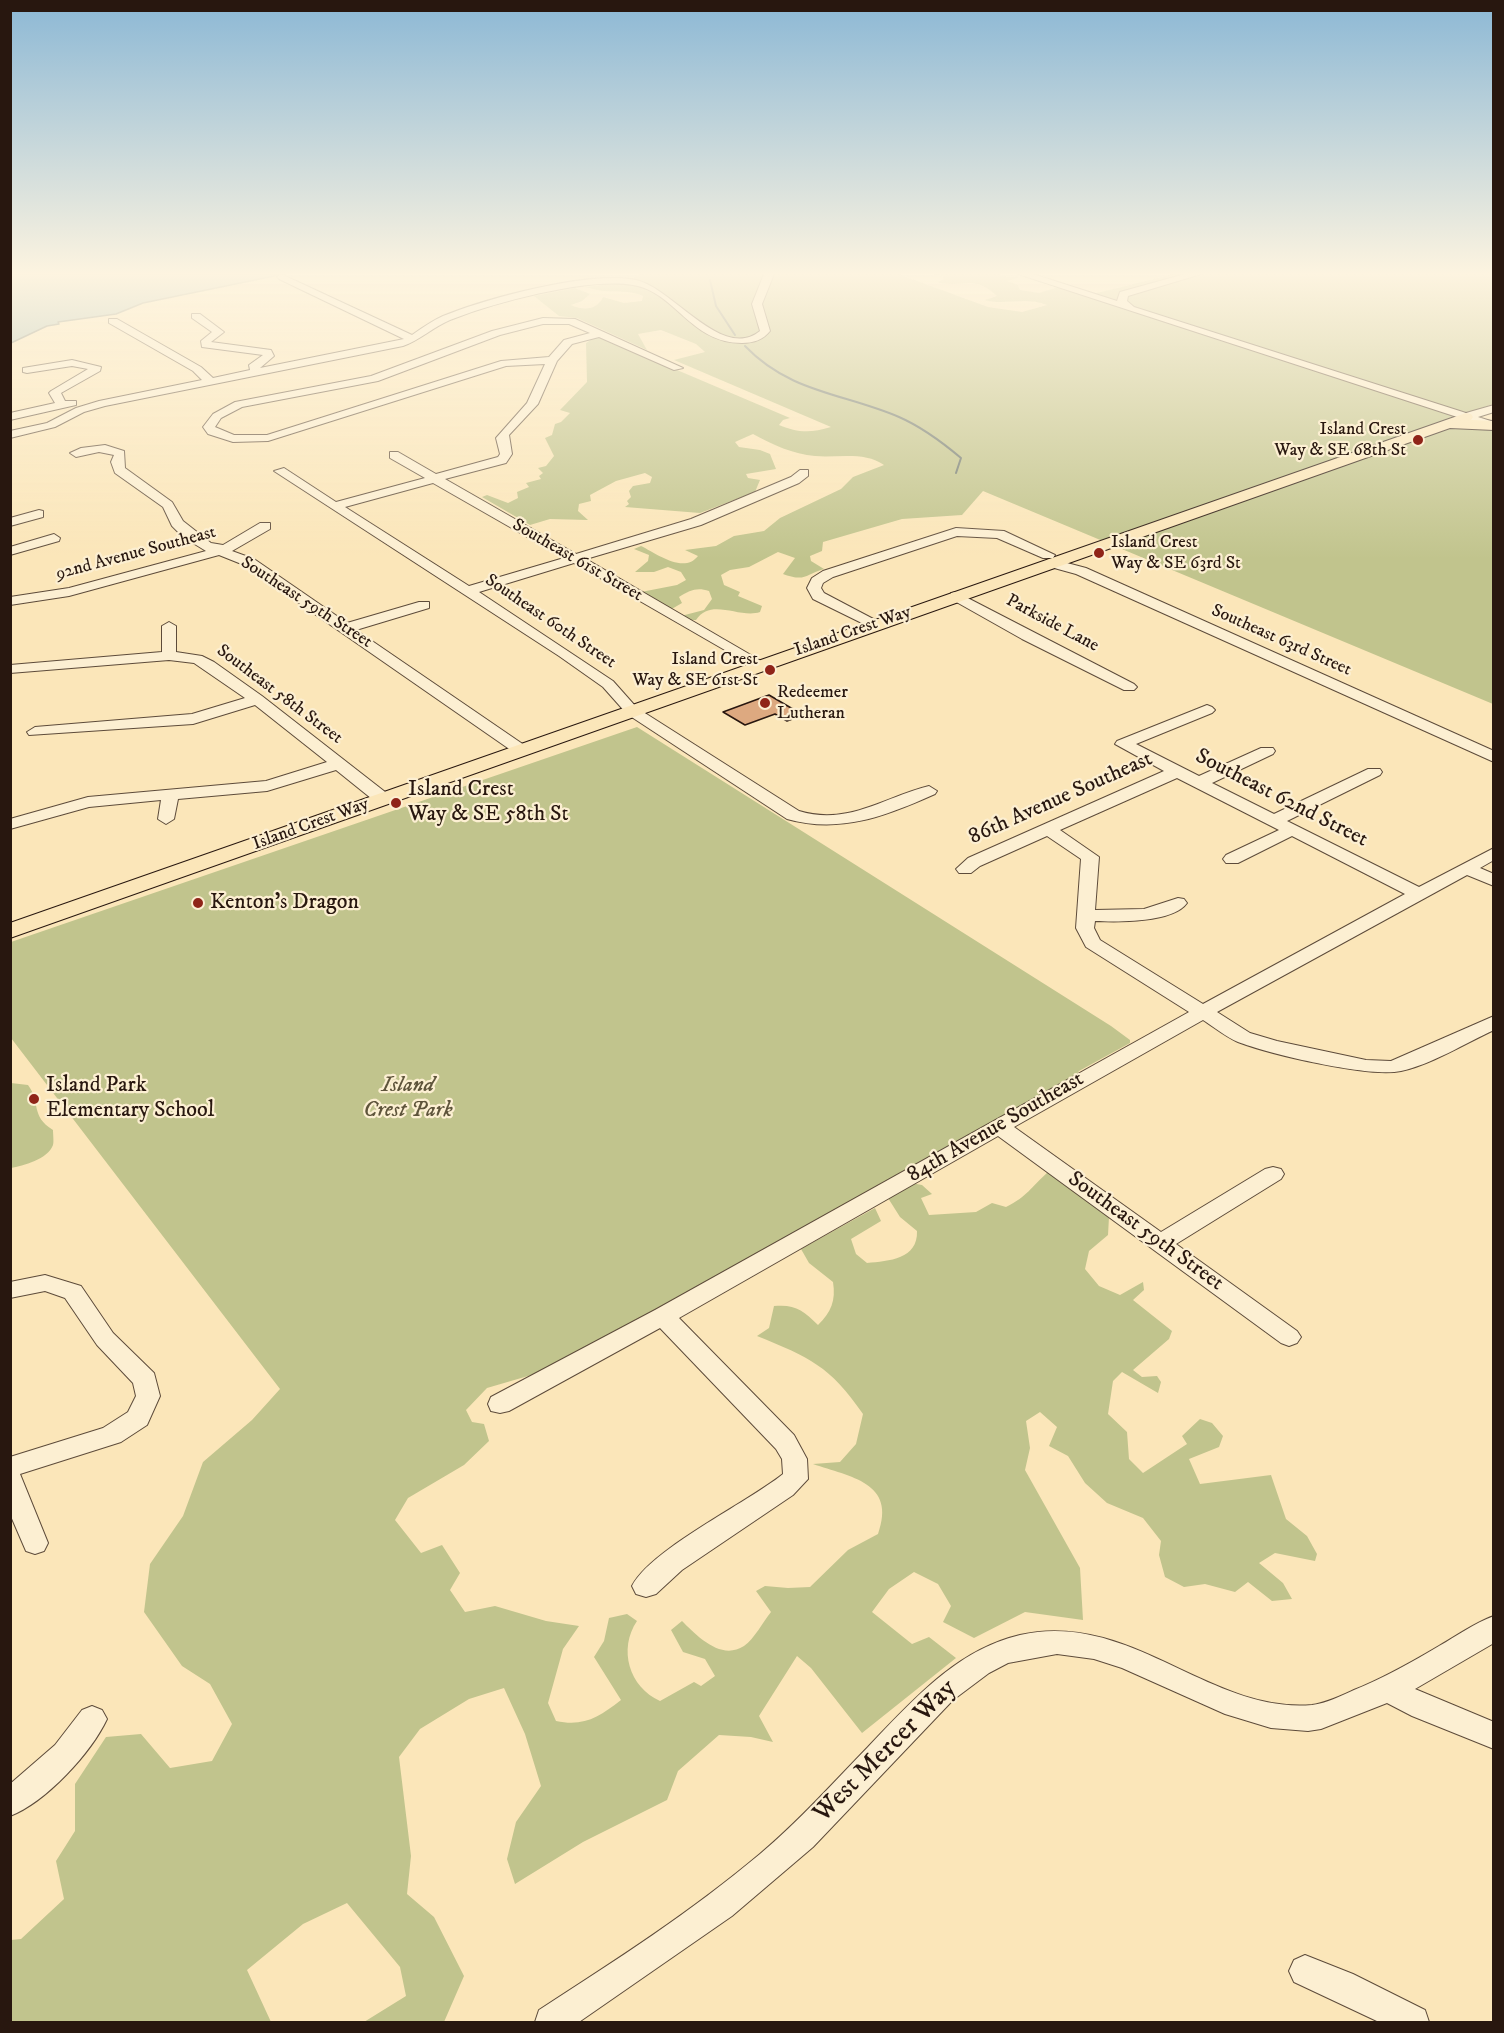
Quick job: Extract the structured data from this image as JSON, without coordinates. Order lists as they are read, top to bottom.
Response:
{
  "streets": {
    "main road": ["Island Crest Way"],
    "street": [
      "92nd Avenue Southeast",
      "Southeast 61st Street",
      "Southeast 59th Street",
      "Southeast 60th Street",
      "Parkside Lane",
      "Southeast 63rd Street",
      "Southeast 58th Street",
      "86th Avenue Southeast",
      "Southeast 62nd Street",
      "84th Avenue Southeast",
      "West Mercer Way"
    ]
  },
  "crossings": [
    ["92nd Avenue Southeast", "Southeast 59th Street"],
    ["Southeast 61st Street", "Island Crest Way"],
    ["Southeast 59th Street", "Island Crest Way"],
    ["Southeast 59th Street", "84th Avenue Southeast"],
    ["Southeast 60th Street", "Island Crest Way"],
    ["Parkside Lane", "Island Crest Way"],
    ["Island Crest Way", "Southeast 63rd Street"],
    ["Island Crest Way", "Southeast 58th Street"],
    ["86th Avenue Southeast", "Southeast 62nd Street"],
    ["Southeast 62nd Street", "84th Avenue Southeast"]
  ],
  "parks": ["Island Crest Park"],
  "places": [
    "Island Crest Way & SE 68th St",
    "Island Crest Way & SE 63rd St",
    "Island Crest Way & SE 61st St",
    "Redeemer Lutheran",
    "Island Crest Way & SE 58th St",
    "Kenton's Dragon",
    "Island Park Elementary School"
  ]
}
